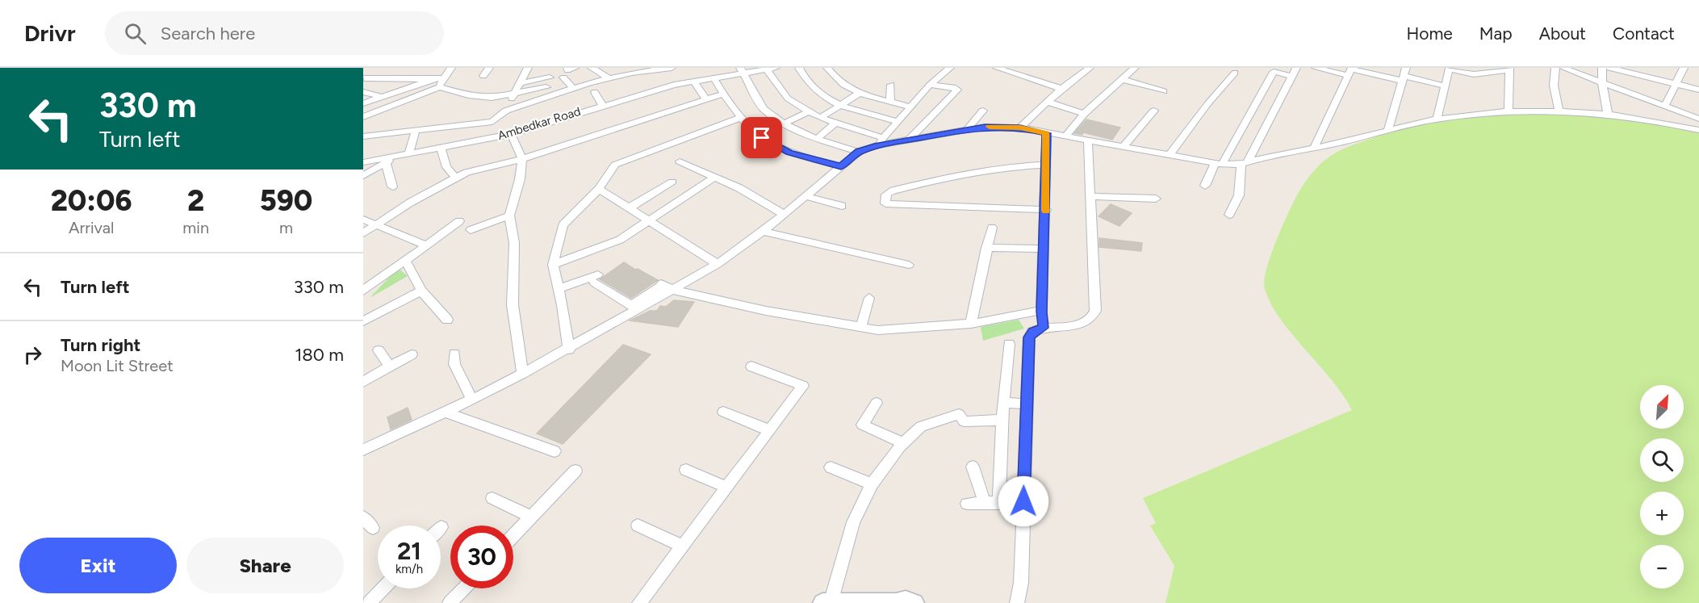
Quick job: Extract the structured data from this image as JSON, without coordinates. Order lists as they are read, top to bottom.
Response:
{
  "streets": {
    "street": ["Ambedkar Road"]
  },
  "north": "top right",
  "page": {
    "header": "Drivr",
    "search": "Search here",
    "nav": [
      "Home",
      "Map",
      "About",
      "Contact"
    ],
    "turn": ["330 m", "Turn left"],
    "eta": [
      "20:06",
      "Arrival",
      "2",
      "min",
      "590",
      "m"
    ],
    "list": [
      {
        "name": "Turn left",
        "value": "330 m"
      },
      {
        "name": "Turn right",
        "note": "Moon Lit Street",
        "value": "180 m"
      }
    ],
    "map_buttons": ["+", "−"],
    "speed": "21 km/h",
    "limit": "30",
    "buttons": ["Exit", "Share"]
  }
}
